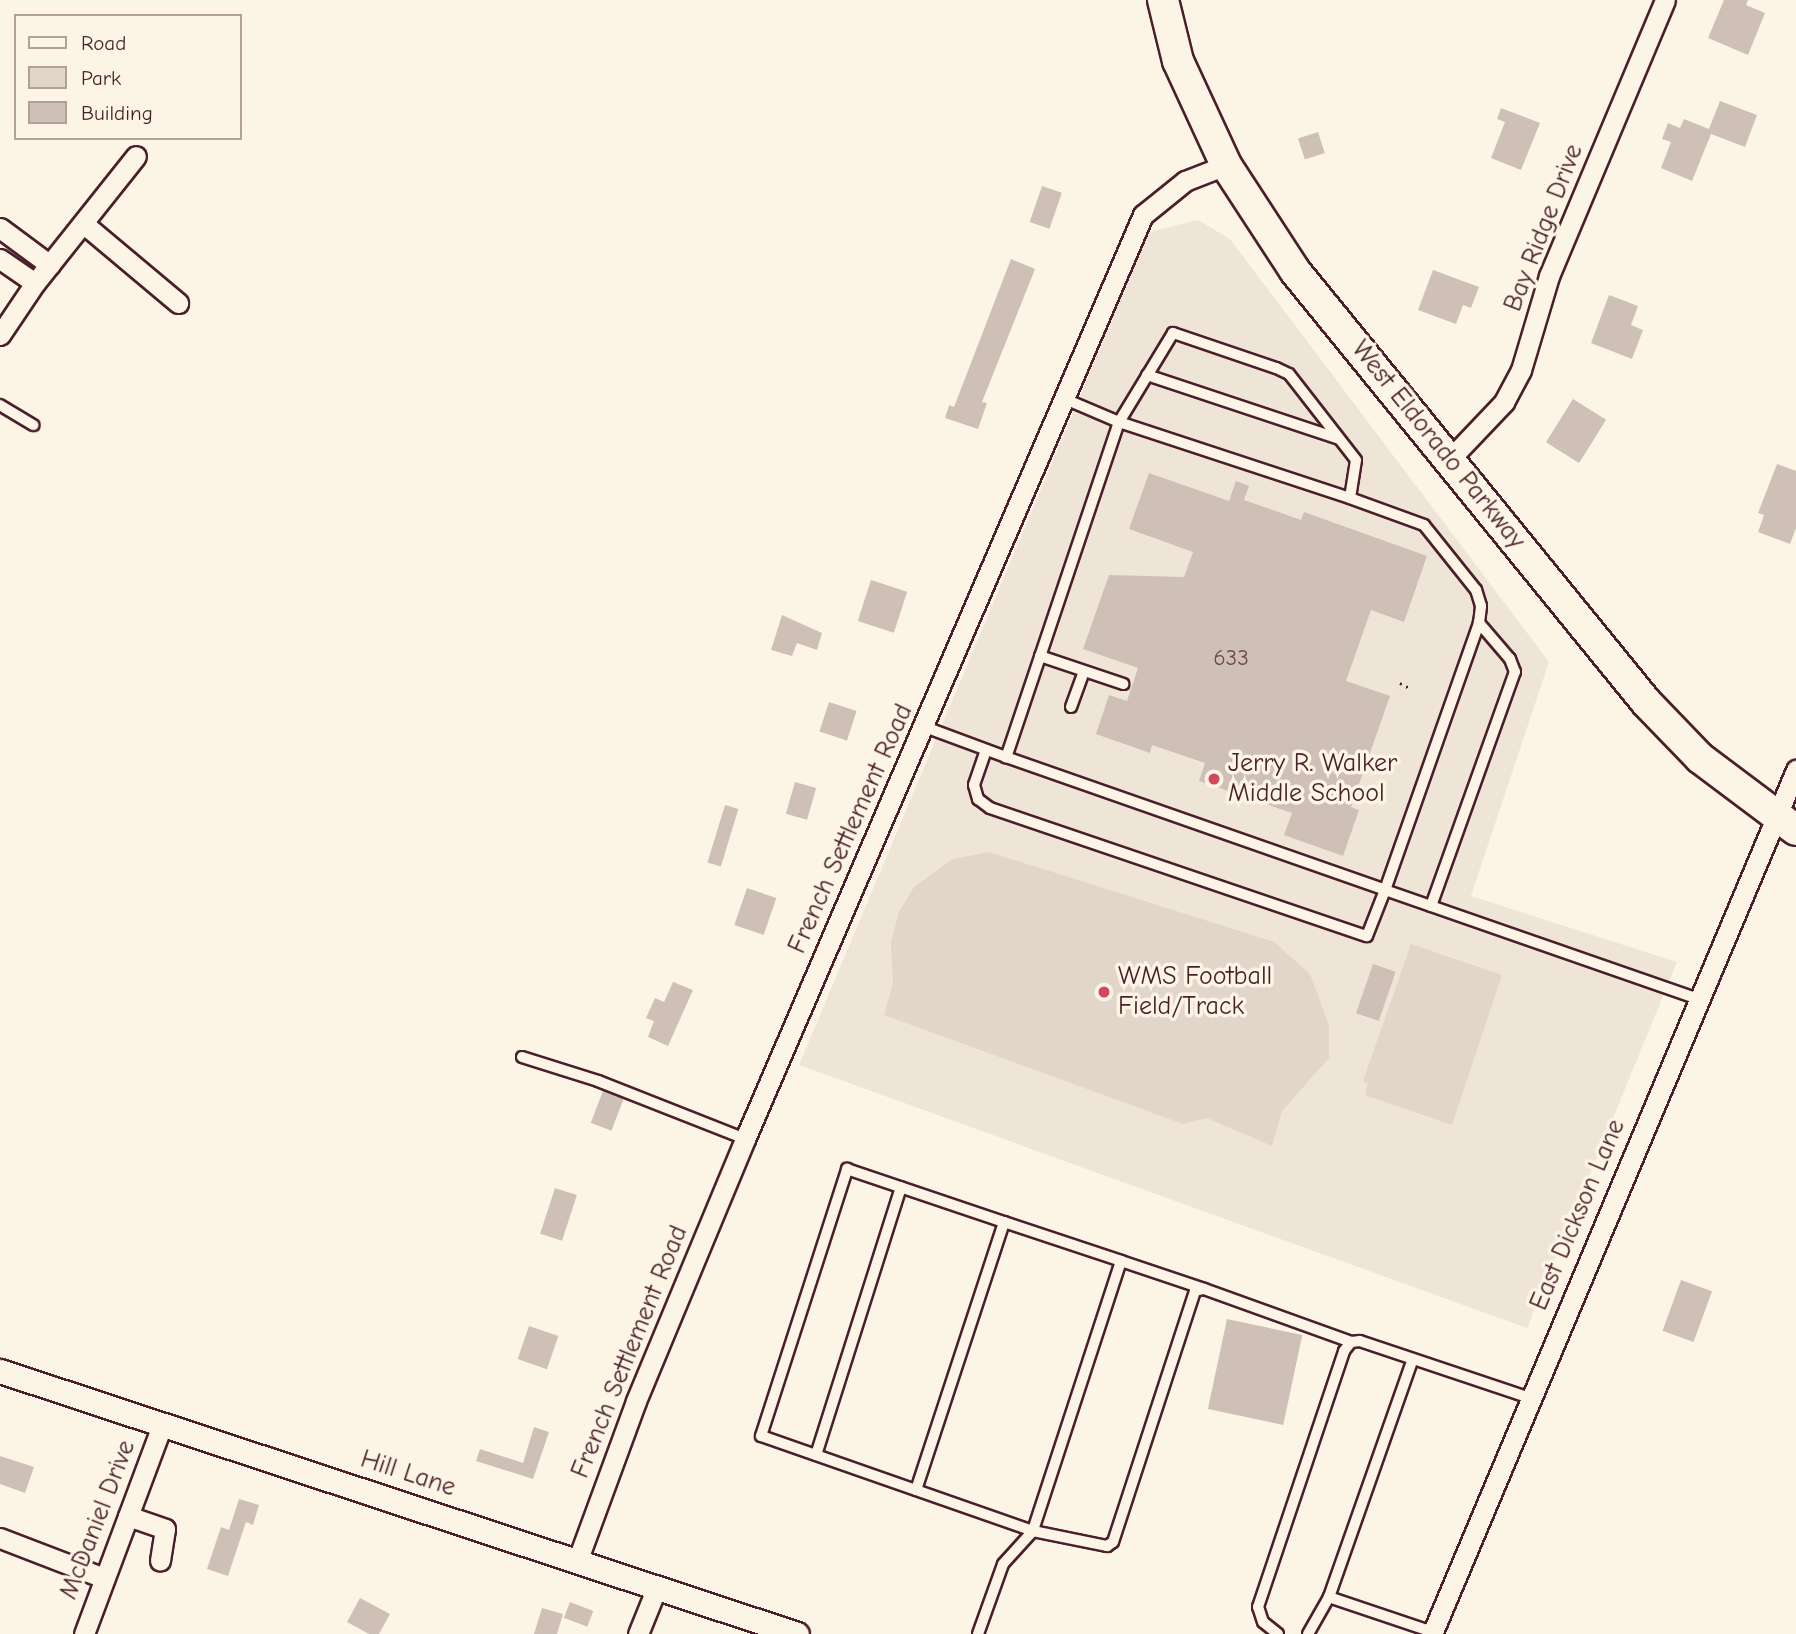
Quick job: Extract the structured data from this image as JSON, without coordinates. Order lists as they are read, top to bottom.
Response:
{
  "streets": {
    "main road": ["West Eldorado Parkway"],
    "street": [
      "Bay Ridge Drive",
      "French Settlement Road",
      "East Dickson Lane",
      "Hill Lane",
      "McDaniel Drive"
    ]
  },
  "crossings": [
    ["Bay Ridge Drive", "West Eldorado Parkway"],
    ["West Eldorado Parkway", "French Settlement Road"],
    ["West Eldorado Parkway", "East Dickson Lane"],
    ["French Settlement Road", "Hill Lane"],
    ["Hill Lane", "McDaniel Drive"]
  ],
  "places": ["Jerry R. Walker Middle School", "WMS Football Field/Track"],
  "house_numbers": ["633"],
  "legend": ["Road", "Park", "Building"]
}
